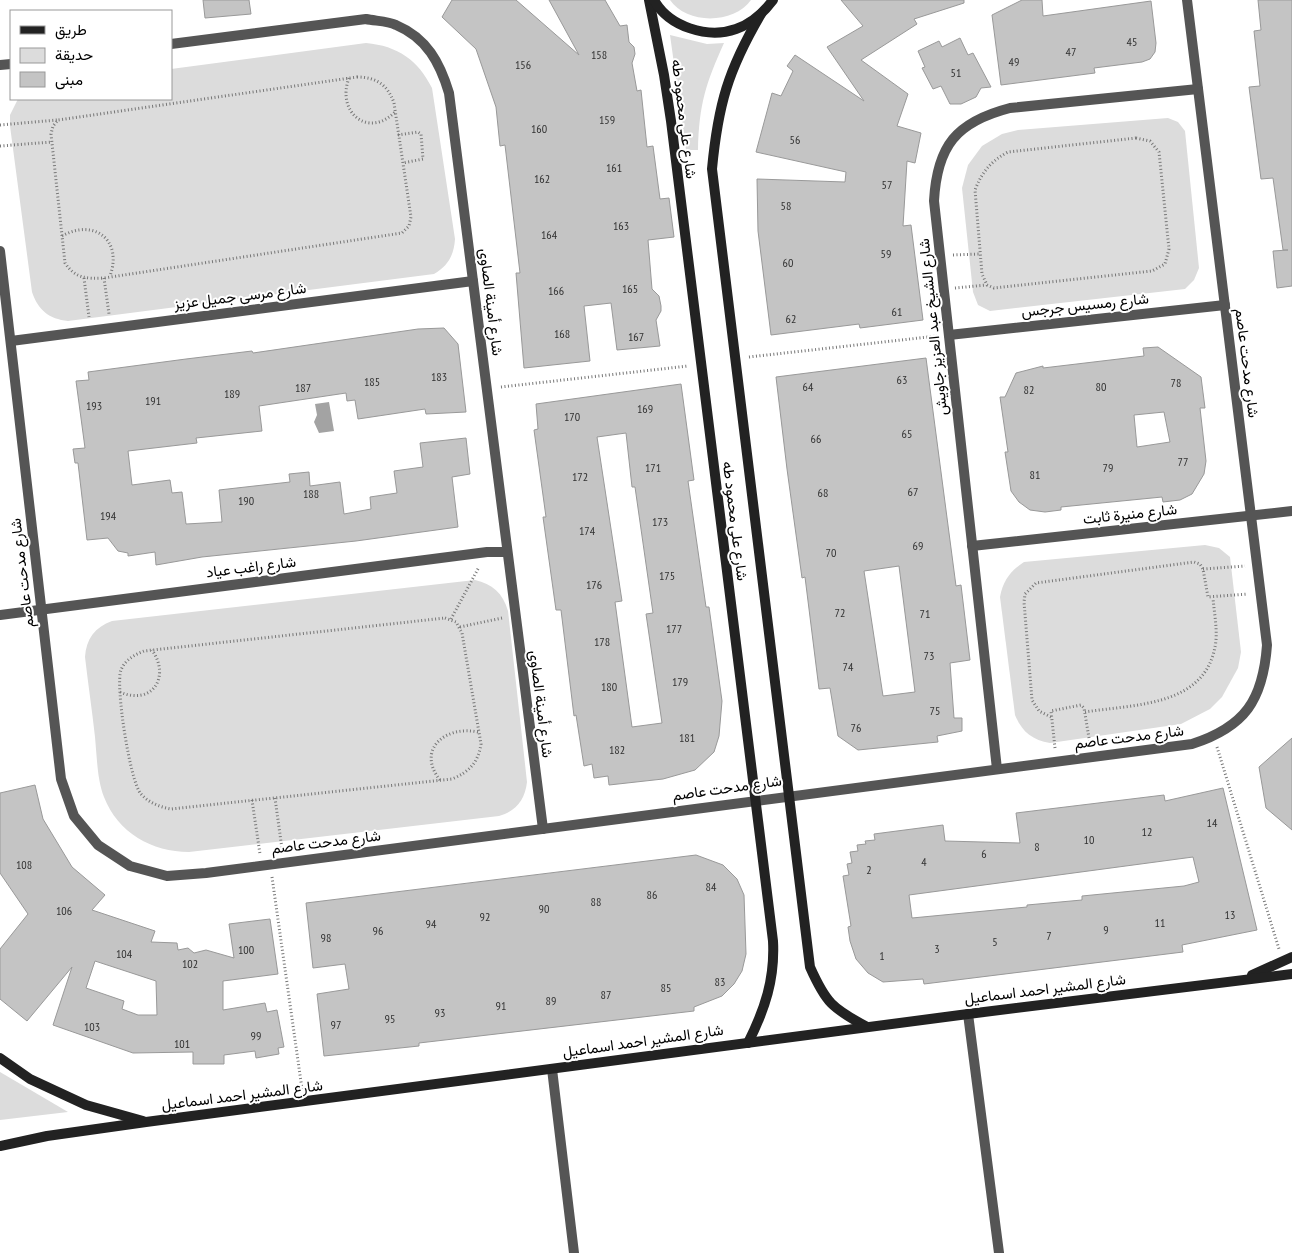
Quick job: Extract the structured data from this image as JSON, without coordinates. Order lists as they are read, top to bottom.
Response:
{
  "streets": {
    "street": [
      "شارع على محمود طه",
      "شارع مرسى جميل عزيز",
      "شارع أمينة الصاوى",
      "شارع رمسيس جرجس",
      "شارع الشيخ عبد العزيز جاويش",
      "شارع مدحت عاصم",
      "شارع منيرة ثابت",
      "شارع راغب عياد",
      "شارع المشير احمد اسماعيل"
    ]
  },
  "crossings": [
    ["شارع على محمود طه", "شارع مدحت عاصم"],
    ["شارع على محمود طه", "شارع المشير احمد اسماعيل"],
    ["شارع مرسى جميل عزيز", "شارع أمينة الصاوى"],
    ["شارع مرسى جميل عزيز", "شارع مدحت عاصم"],
    ["شارع أمينة الصاوى", "شارع مدحت عاصم"],
    ["شارع أمينة الصاوى", "شارع راغب عياد"],
    ["شارع رمسيس جرجس", "شارع الشيخ عبد العزيز جاويش"],
    ["شارع رمسيس جرجس", "شارع مدحت عاصم"],
    ["شارع الشيخ عبد العزيز جاويش", "شارع مدحت عاصم"],
    ["شارع الشيخ عبد العزيز جاويش", "شارع منيرة ثابت"],
    ["شارع مدحت عاصم", "شارع منيرة ثابت"],
    ["شارع مدحت عاصم", "شارع راغب عياد"]
  ],
  "house_numbers": [
    "45",
    "47",
    "158",
    "49",
    "156",
    "51",
    "159",
    "160",
    "56",
    "161",
    "162",
    "57",
    "58",
    "163",
    "164",
    "59",
    "60",
    "165",
    "166",
    "61",
    "62",
    "168",
    "167",
    "183",
    "63",
    "185",
    "78",
    "64",
    "80",
    "187",
    "82",
    "189",
    "191",
    "193",
    "169",
    "170",
    "65",
    "66",
    "77",
    "171",
    "79",
    "81",
    "172",
    "67",
    "68",
    "188",
    "190",
    "194",
    "173",
    "174",
    "69",
    "70",
    "175",
    "176",
    "72",
    "71",
    "177",
    "178",
    "73",
    "74",
    "179",
    "180",
    "75",
    "76",
    "181",
    "182",
    "14",
    "12",
    "10",
    "8",
    "6",
    "4",
    "108",
    "2",
    "84",
    "86",
    "88",
    "90",
    "106",
    "13",
    "92",
    "11",
    "94",
    "9",
    "96",
    "7",
    "98",
    "5",
    "3",
    "100",
    "104",
    "1",
    "102",
    "83",
    "85",
    "87",
    "89",
    "91",
    "93",
    "95",
    "97",
    "103",
    "99",
    "101"
  ],
  "legend": ["طريق", "حديقة", "مبنى"]
}
